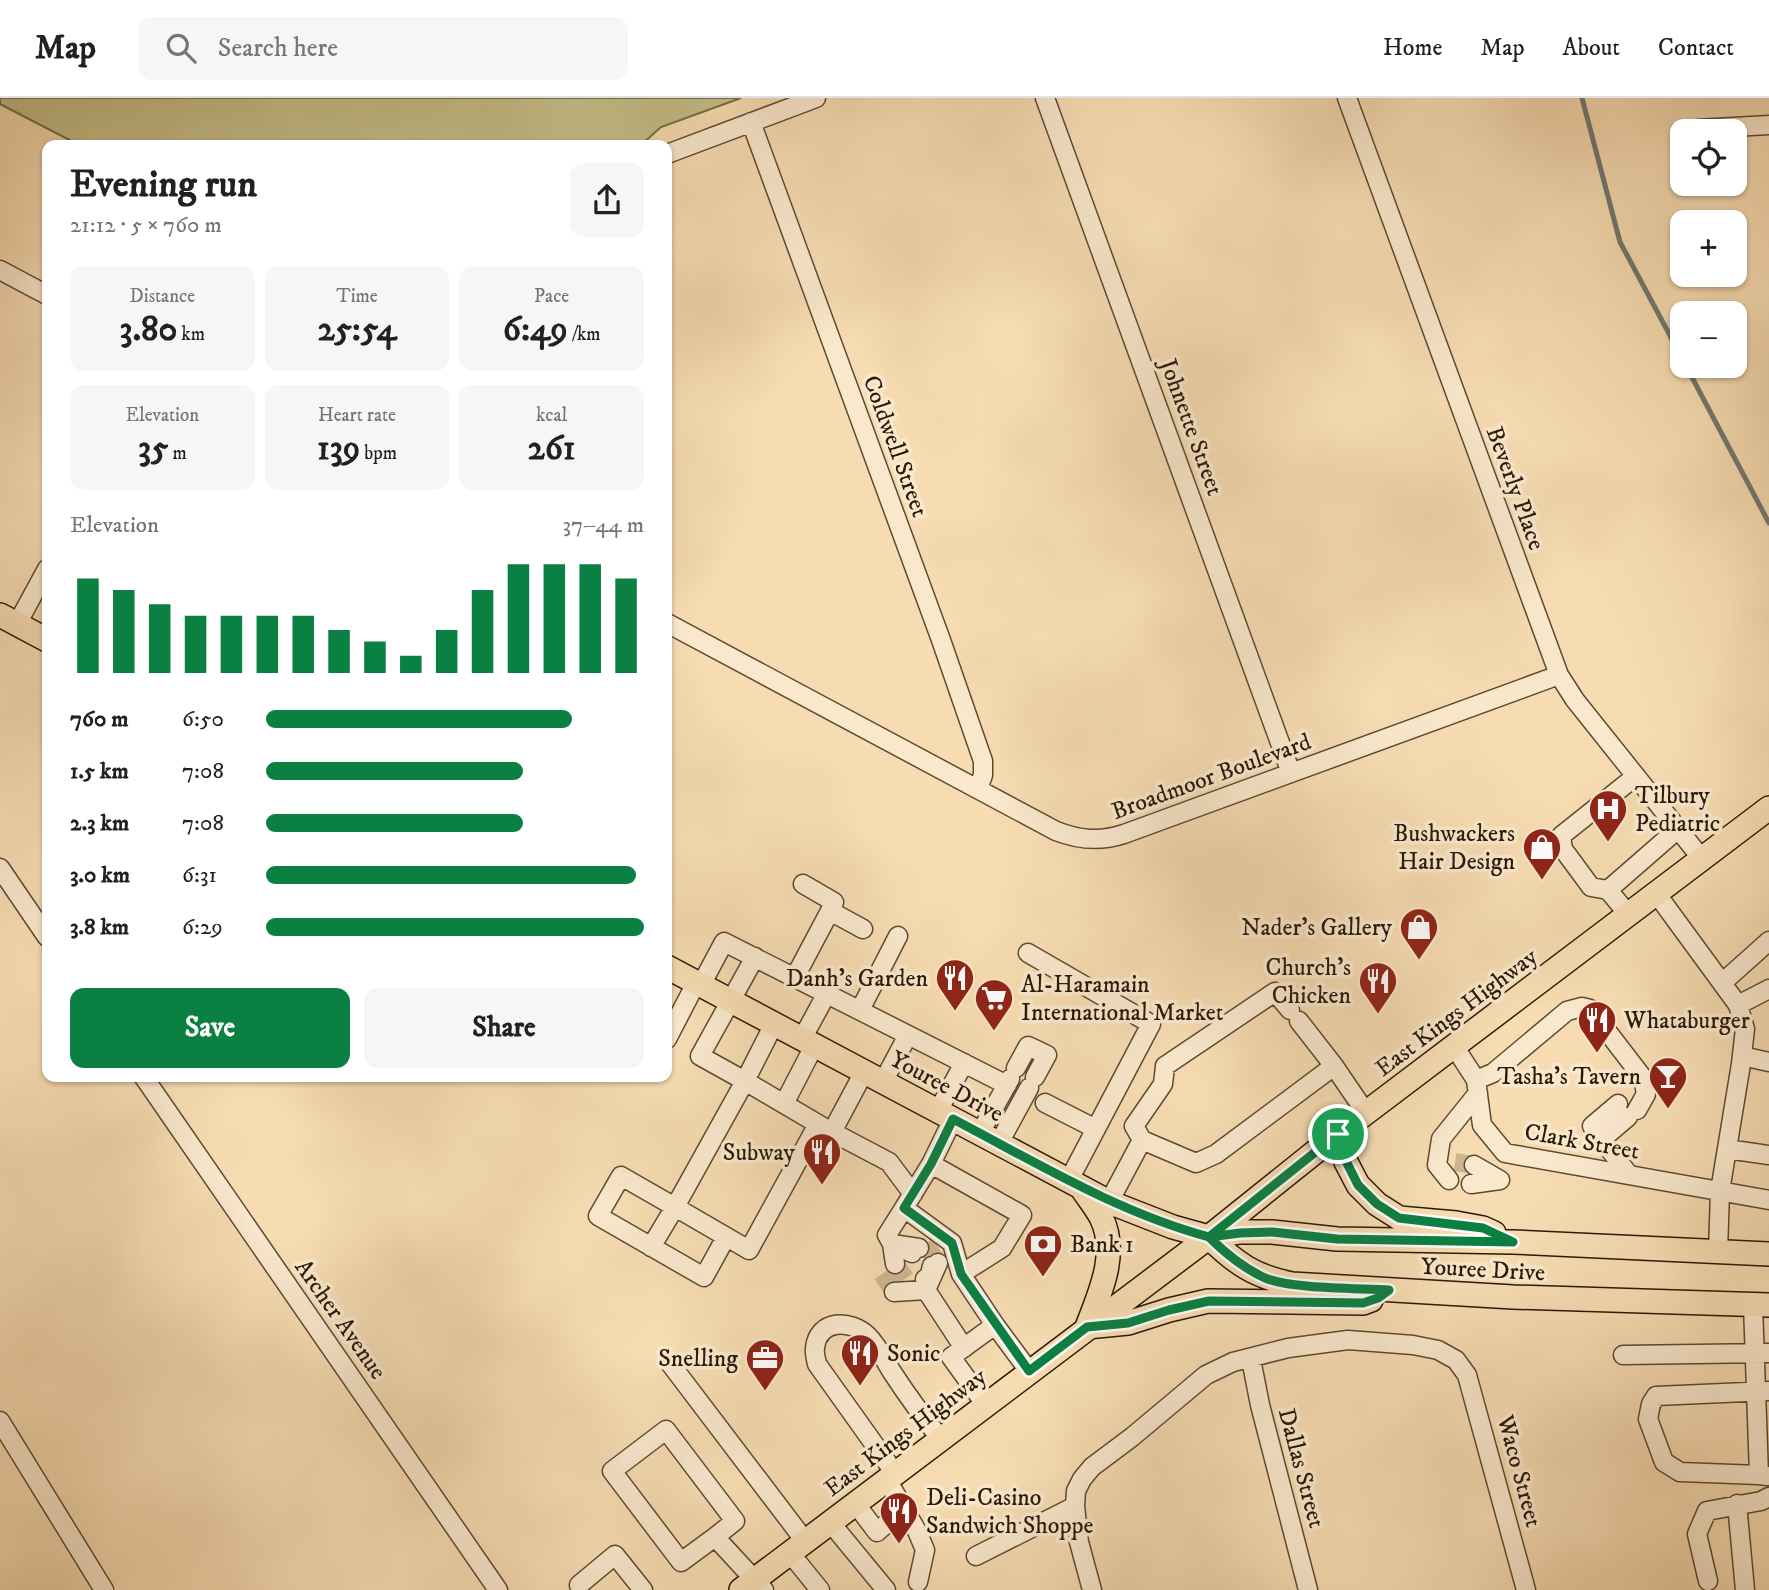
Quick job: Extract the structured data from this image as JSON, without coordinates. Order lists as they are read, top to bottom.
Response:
{
  "streets": {
    "main road": ["East Kings Highway", "Youree Drive"],
    "street": [
      "Johnette Street",
      "Coldwell Street",
      "Beverly Place",
      "Broadmoor Boulevard",
      "Clark Street",
      "Archer Avenue",
      "Dallas Street",
      "Waco Street"
    ]
  },
  "crossings": [
    ["Johnette Street", "Broadmoor Boulevard"],
    ["Coldwell Street", "Broadmoor Boulevard"],
    ["Beverly Place", "Broadmoor Boulevard"],
    ["Beverly Place", "East Kings Highway"],
    ["East Kings Highway", "Youree Drive"],
    ["East Kings Highway", "Clark Street"],
    ["Dallas Street", "Waco Street"]
  ],
  "places": {
    "hospital": ["Tilbury Pediatric"],
    "shop": ["Bushwackers Hair Design", "Nader's Gallery"],
    "restaurant": [
      "Danh's Garden",
      "Church's Chicken",
      "Whataburger",
      "Subway",
      "Sonic",
      "Deli-Casino Sandwich Shoppe"
    ],
    "supermarket": ["Al-Haramain International Market"],
    "bar": ["Tasha's Tavern"],
    "bank": ["Bank 1"],
    "office": ["Snelling"]
  },
  "page": {
    "header": "Map",
    "search": "Search here",
    "nav": [
      "Home",
      "Map",
      "About",
      "Contact"
    ],
    "map_buttons": ["+", "−"],
    "heading": ["Evening run", "21:12 · 5 × 760 m"],
    "stats": [
      ["Distance", "3.80 km"],
      ["Time", "25:54"],
      ["Pace", "6:49 /km"],
      ["Elevation", "35 m"],
      ["Heart rate", "139 bpm"],
      ["kcal", "261"]
    ],
    "chart": ["Elevation", "37–44 m"],
    "list": [
      {
        "name": "760 m",
        "note": "6:50"
      },
      {
        "name": "1.5 km",
        "note": "7:08"
      },
      {
        "name": "2.3 km",
        "note": "7:08"
      },
      {
        "name": "3.0 km",
        "note": "6:31"
      },
      {
        "name": "3.8 km",
        "note": "6:29"
      }
    ],
    "buttons": ["Save", "Share"]
  }
}
